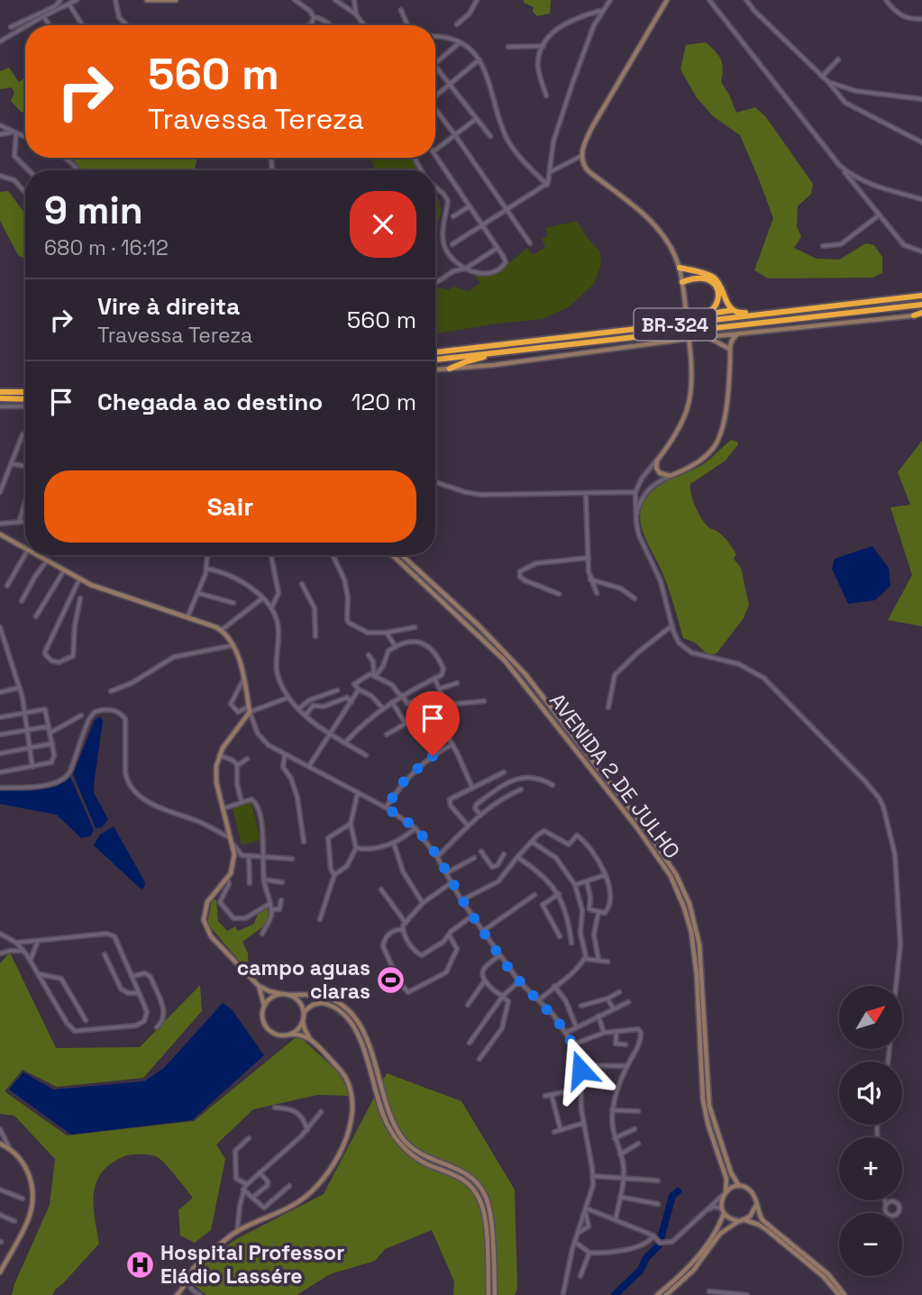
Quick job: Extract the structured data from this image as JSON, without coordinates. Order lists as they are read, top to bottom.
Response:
{
  "streets": {
    "highway": ["BR-324"],
    "main road": ["AVENIDA 2 DE JULHO"]
  },
  "places": {
    "sports": ["campo aguas claras"],
    "hospital": ["Hospital Professor Eládio Lassére"]
  },
  "north": "top right",
  "page": {
    "turn": ["560 m", "Travessa Tereza"],
    "heading": ["9 min", "680 m · 16:12"],
    "list": [
      {
        "name": "Vire à direita",
        "note": "Travessa Tereza",
        "value": "560 m"
      },
      {
        "name": "Chegada ao destino",
        "value": "120 m"
      }
    ],
    "buttons": "Sair",
    "map_buttons": ["+", "−"]
  }
}
